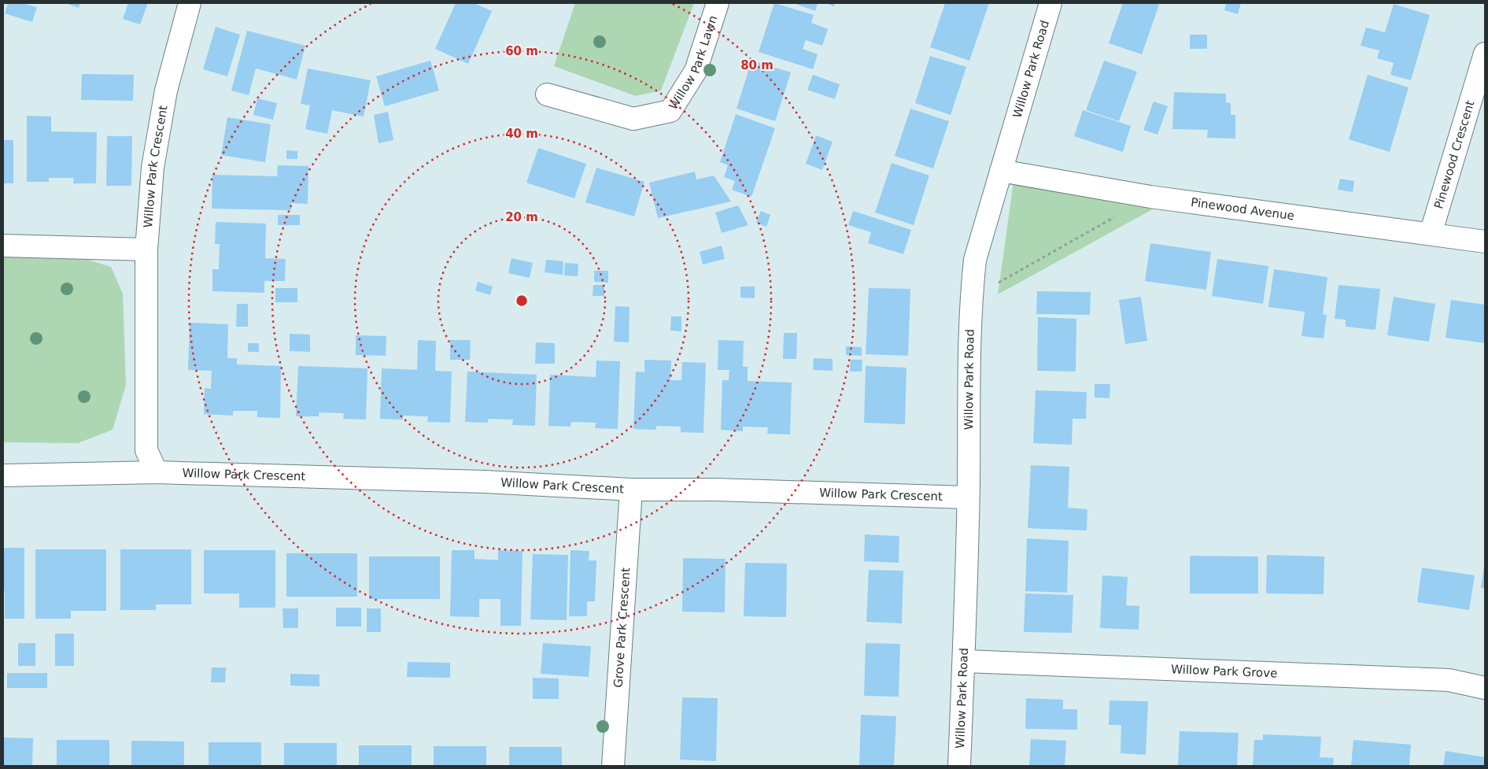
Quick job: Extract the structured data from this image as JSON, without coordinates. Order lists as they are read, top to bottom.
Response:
{
  "streets": {
    "street": [
      "Willow Park Lawn",
      "Willow Park Road",
      "Pinewood Crescent",
      "Willow Park Crescent",
      "Pinewood Avenue",
      "Grove Park Crescent",
      "Willow Park Grove"
    ]
  },
  "crossings": [
    ["Willow Park Road", "Willow Park Crescent"],
    ["Willow Park Road", "Pinewood Avenue"],
    ["Willow Park Road", "Willow Park Grove"],
    ["Pinewood Crescent", "Pinewood Avenue"],
    ["Willow Park Crescent", "Grove Park Crescent"]
  ],
  "rings": [
    "60 m",
    "80 m",
    "40 m",
    "20 m"
  ]
}
